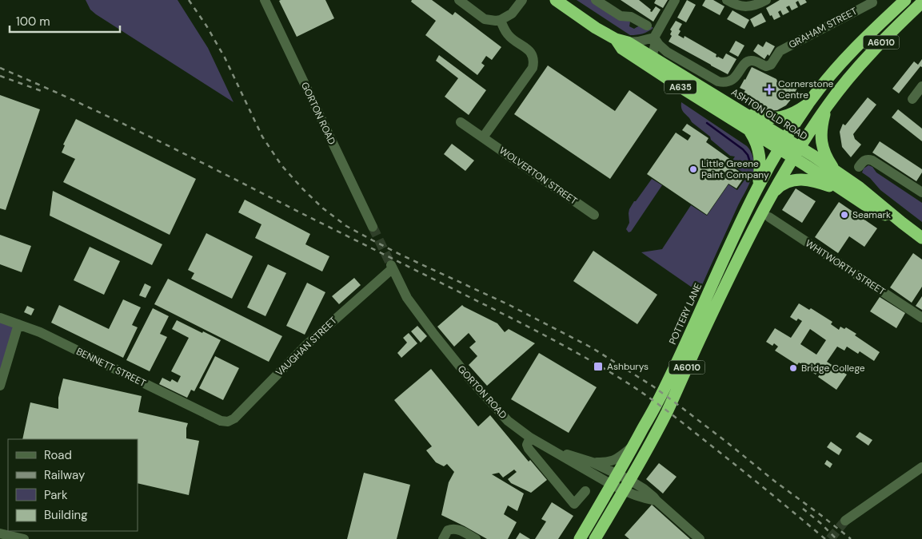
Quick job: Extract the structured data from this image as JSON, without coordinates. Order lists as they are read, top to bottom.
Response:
{
  "streets": {
    "highway": [
      "A6010",
      "A635",
      "ASHTON OLD ROAD",
      "POTTERY LANE"
    ],
    "street": [
      "GRAHAM STREET",
      "GORTON ROAD",
      "WOLVERTON STREET",
      "WHITWORTH STREET",
      "VAUGHAN STREET",
      "BENNETT STREET"
    ]
  },
  "crossings": [
    ["A6010", "ASHTON OLD ROAD"],
    ["A6010", "POTTERY LANE"],
    ["GORTON ROAD", "POTTERY LANE"],
    ["GORTON ROAD", "VAUGHAN STREET"],
    ["ASHTON OLD ROAD", "POTTERY LANE"],
    ["VAUGHAN STREET", "BENNETT STREET"]
  ],
  "places": {
    "health": ["Cornerstone Centre"],
    "other": ["Little Greene Paint Company", "Seamark", "Bridge College"],
    "transit": ["Ashburys"]
  },
  "legend": [
    "Road",
    "Railway",
    "Park",
    "Building"
  ],
  "scale_bar": "100 m"
}
